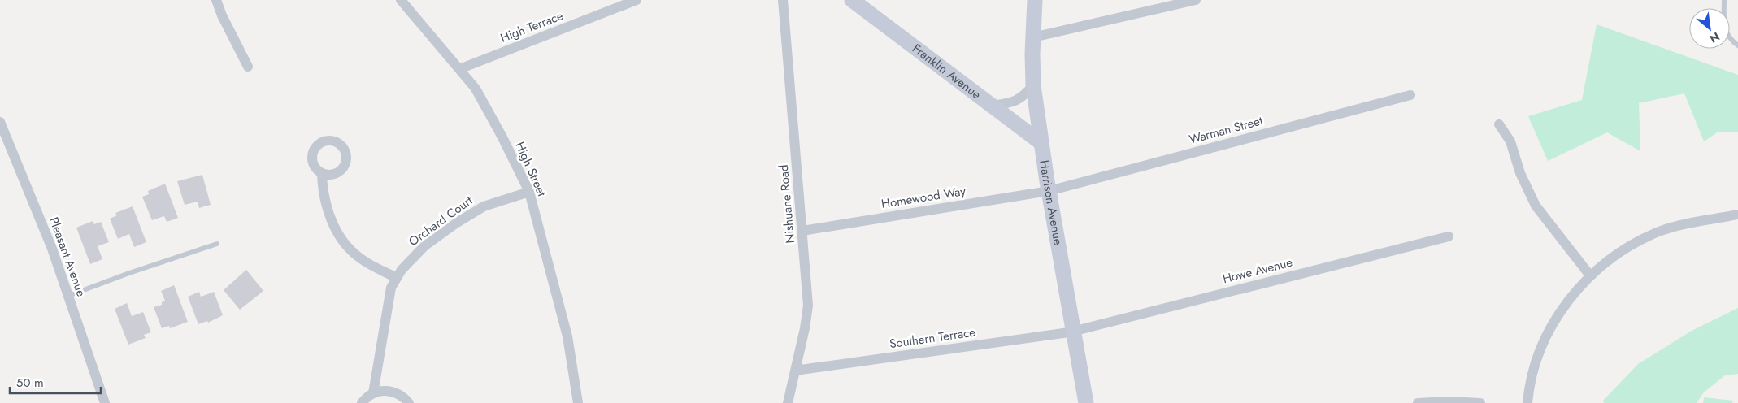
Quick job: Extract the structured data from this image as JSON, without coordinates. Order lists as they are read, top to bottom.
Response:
{
  "streets": {
    "street": [
      "High Terrace",
      "Franklin Avenue",
      "Warman Street",
      "High Street",
      "Homewood Way",
      "Harrison Avenue",
      "Nishuane Road",
      "Orchard Court",
      "Pleasant Avenue",
      "Howe Avenue",
      "Southern Terrace"
    ]
  },
  "crossings": [
    ["High Terrace", "High Street"],
    ["Franklin Avenue", "Harrison Avenue"],
    ["Warman Street", "Homewood Way"],
    ["Warman Street", "Harrison Avenue"],
    ["High Street", "Orchard Court"],
    ["Homewood Way", "Harrison Avenue"],
    ["Homewood Way", "Nishuane Road"],
    ["Harrison Avenue", "Howe Avenue"],
    ["Harrison Avenue", "Southern Terrace"],
    ["Nishuane Road", "Southern Terrace"],
    ["Howe Avenue", "Southern Terrace"]
  ],
  "scale_bar": "50 m",
  "north": "bottom right"
}
